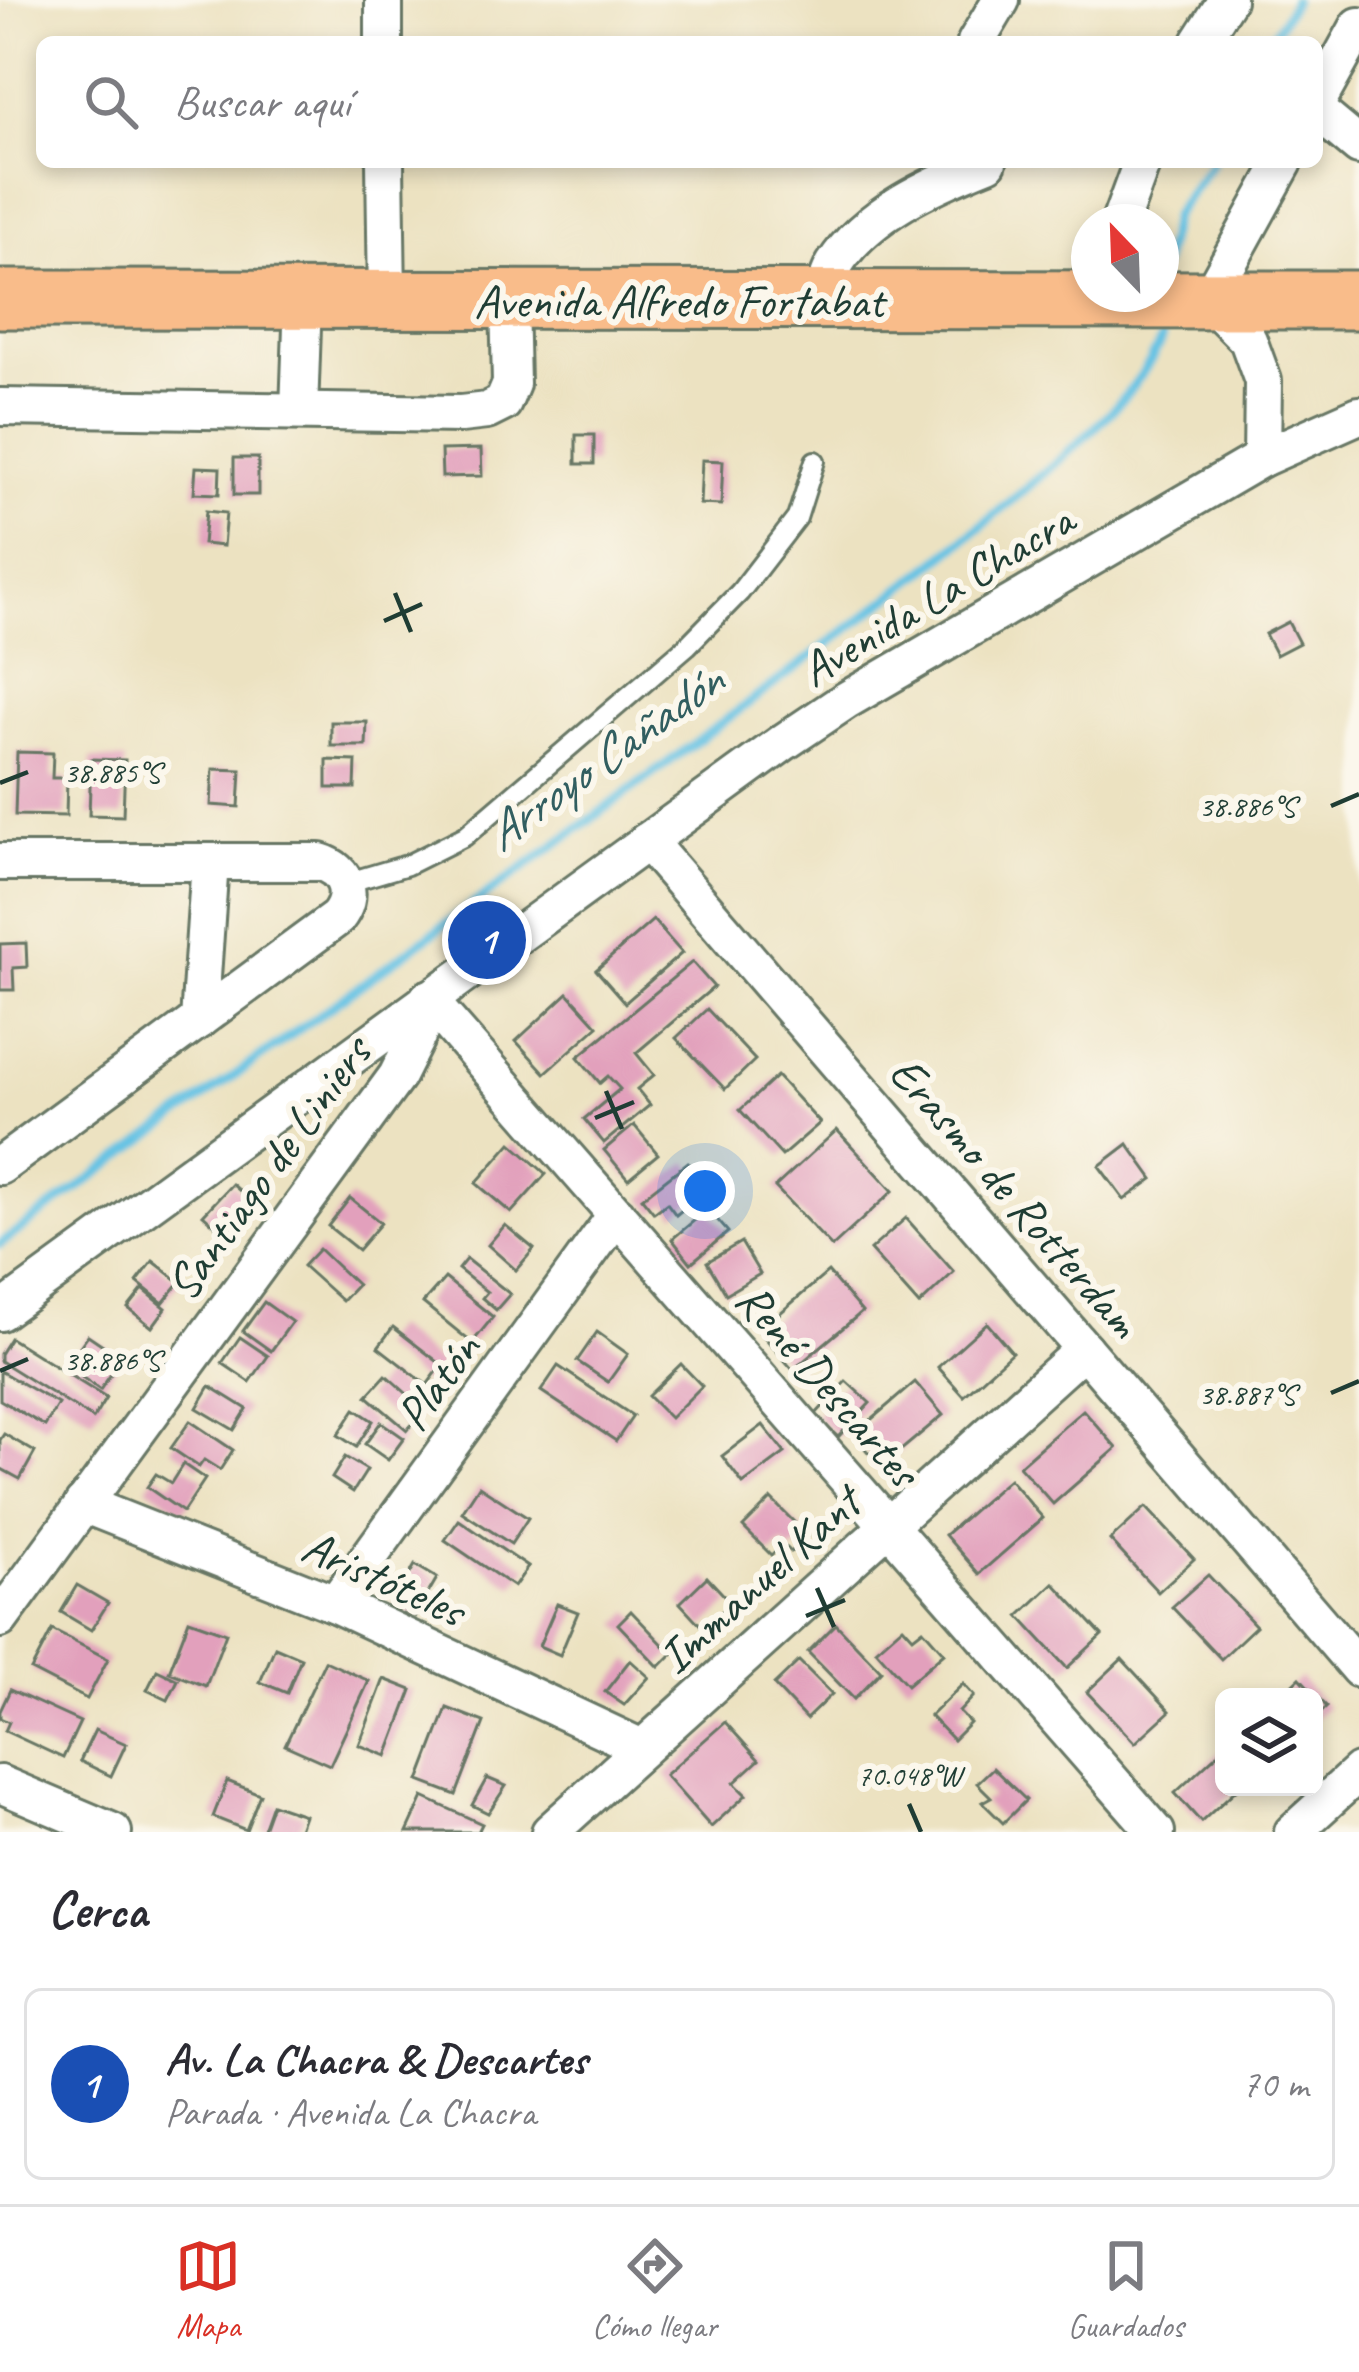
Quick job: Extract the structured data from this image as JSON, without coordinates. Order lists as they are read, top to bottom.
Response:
{
  "streets": {
    "highway": ["Avenida Alfredo Fortabat"],
    "street": [
      "Avenida La Chacra",
      "Santiago de Liniers",
      "Erasmo de Rotterdam",
      "Platón",
      "René Descartes",
      "Aristóteles",
      "Immanuel Kant"
    ]
  },
  "crossings": [
    ["Avenida La Chacra", "Santiago de Liniers"],
    ["Avenida La Chacra", "Erasmo de Rotterdam"],
    ["Avenida La Chacra", "René Descartes"],
    ["Santiago de Liniers", "René Descartes"],
    ["Santiago de Liniers", "Aristóteles"],
    ["Erasmo de Rotterdam", "Immanuel Kant"],
    ["Platón", "René Descartes"],
    ["Platón", "Aristóteles"],
    ["René Descartes", "Immanuel Kant"],
    ["Aristóteles", "Immanuel Kant"]
  ],
  "water": ["Arroyo Cañadón"],
  "north": "top left",
  "page": {
    "search": "Buscar aquí",
    "pins": "1",
    "heading": "Cerca",
    "list": [
      {
        "mark": "1",
        "name": "Av. La Chacra & Descartes",
        "note": "Parada · Avenida La Chacra",
        "value": "70 m"
      }
    ],
    "nav": ["Mapa", "Cómo llegar", "Guardados"]
  },
  "coordinates": [
    "38.885°S",
    "38.886°S",
    "38.887°S",
    "70.048°W"
  ]
}
